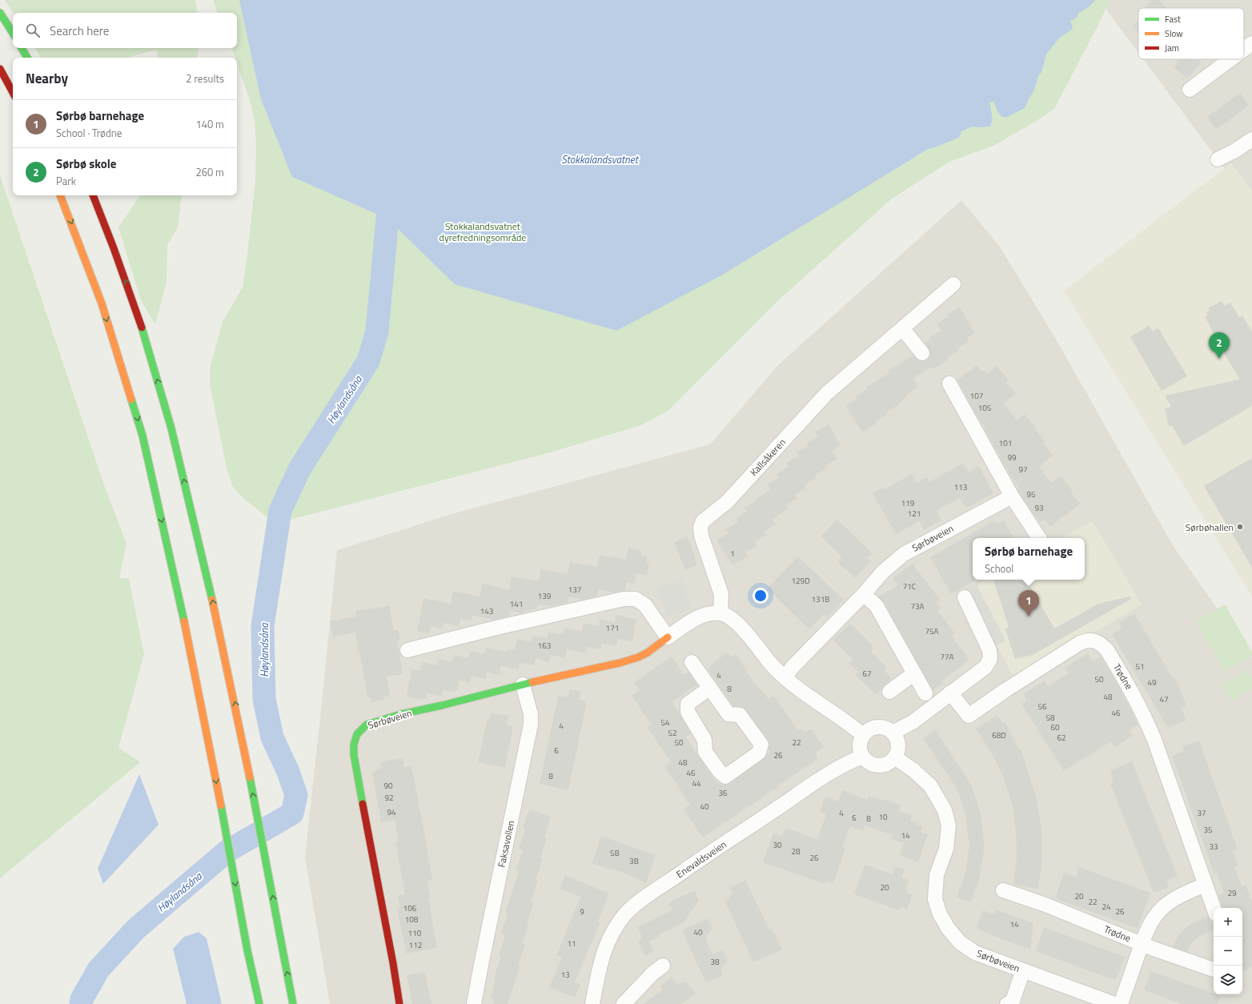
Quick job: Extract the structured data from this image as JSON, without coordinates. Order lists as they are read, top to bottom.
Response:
{
  "streets": {
    "main road": ["Sørbøveien"],
    "street": [
      "Kallsåkeren",
      "Trødne",
      "Faksavollen",
      "Enevaldsveien"
    ]
  },
  "crossings": [
    ["Kallsåkeren", "Sørbøveien"],
    ["Sørbøveien", "Faksavollen"],
    ["Sørbøveien", "Enevaldsveien"]
  ],
  "water": ["Stokkalandsvatnet", "Høylandsåna"],
  "parks": ["Stokkalandsvatnet dyrefredningsområde"],
  "places": ["Sørbøhallen"],
  "house_numbers": [
    "107",
    "105",
    "101",
    "99",
    "97",
    "113",
    "95",
    "119",
    "93",
    "121",
    "1",
    "129D",
    "71C",
    "137",
    "139",
    "131B",
    "141",
    "73A",
    "143",
    "171",
    "75A",
    "163",
    "77A",
    "51",
    "67",
    "4",
    "50",
    "49",
    "8",
    "48",
    "47",
    "56",
    "46",
    "58",
    "54",
    "4",
    "60",
    "52",
    "68D",
    "62",
    "50",
    "22",
    "6",
    "26",
    "48",
    "46",
    "8",
    "44",
    "90",
    "36",
    "92",
    "40",
    "94",
    "4",
    "37",
    "10",
    "6",
    "8",
    "35",
    "14",
    "30",
    "33",
    "28",
    "5B",
    "26",
    "3B",
    "20",
    "29",
    "20",
    "22",
    "24",
    "106",
    "9",
    "26",
    "108",
    "14",
    "40",
    "110",
    "11",
    "112",
    "38",
    "13"
  ],
  "legend": ["Fast", "Slow", "Jam"],
  "page": {
    "search": "Search here",
    "heading": ["Nearby", "2 results"],
    "list": [
      {
        "mark": "1",
        "name": "Sørbø barnehage",
        "note": "School · Trødne",
        "value": "140 m"
      },
      {
        "mark": "2",
        "name": "Sørbø skole",
        "note": "Park",
        "value": "260 m"
      }
    ],
    "pins": ["2", "1"],
    "popup": ["Sørbø barnehage", "School"],
    "map_buttons": ["+", "−"]
  }
}
